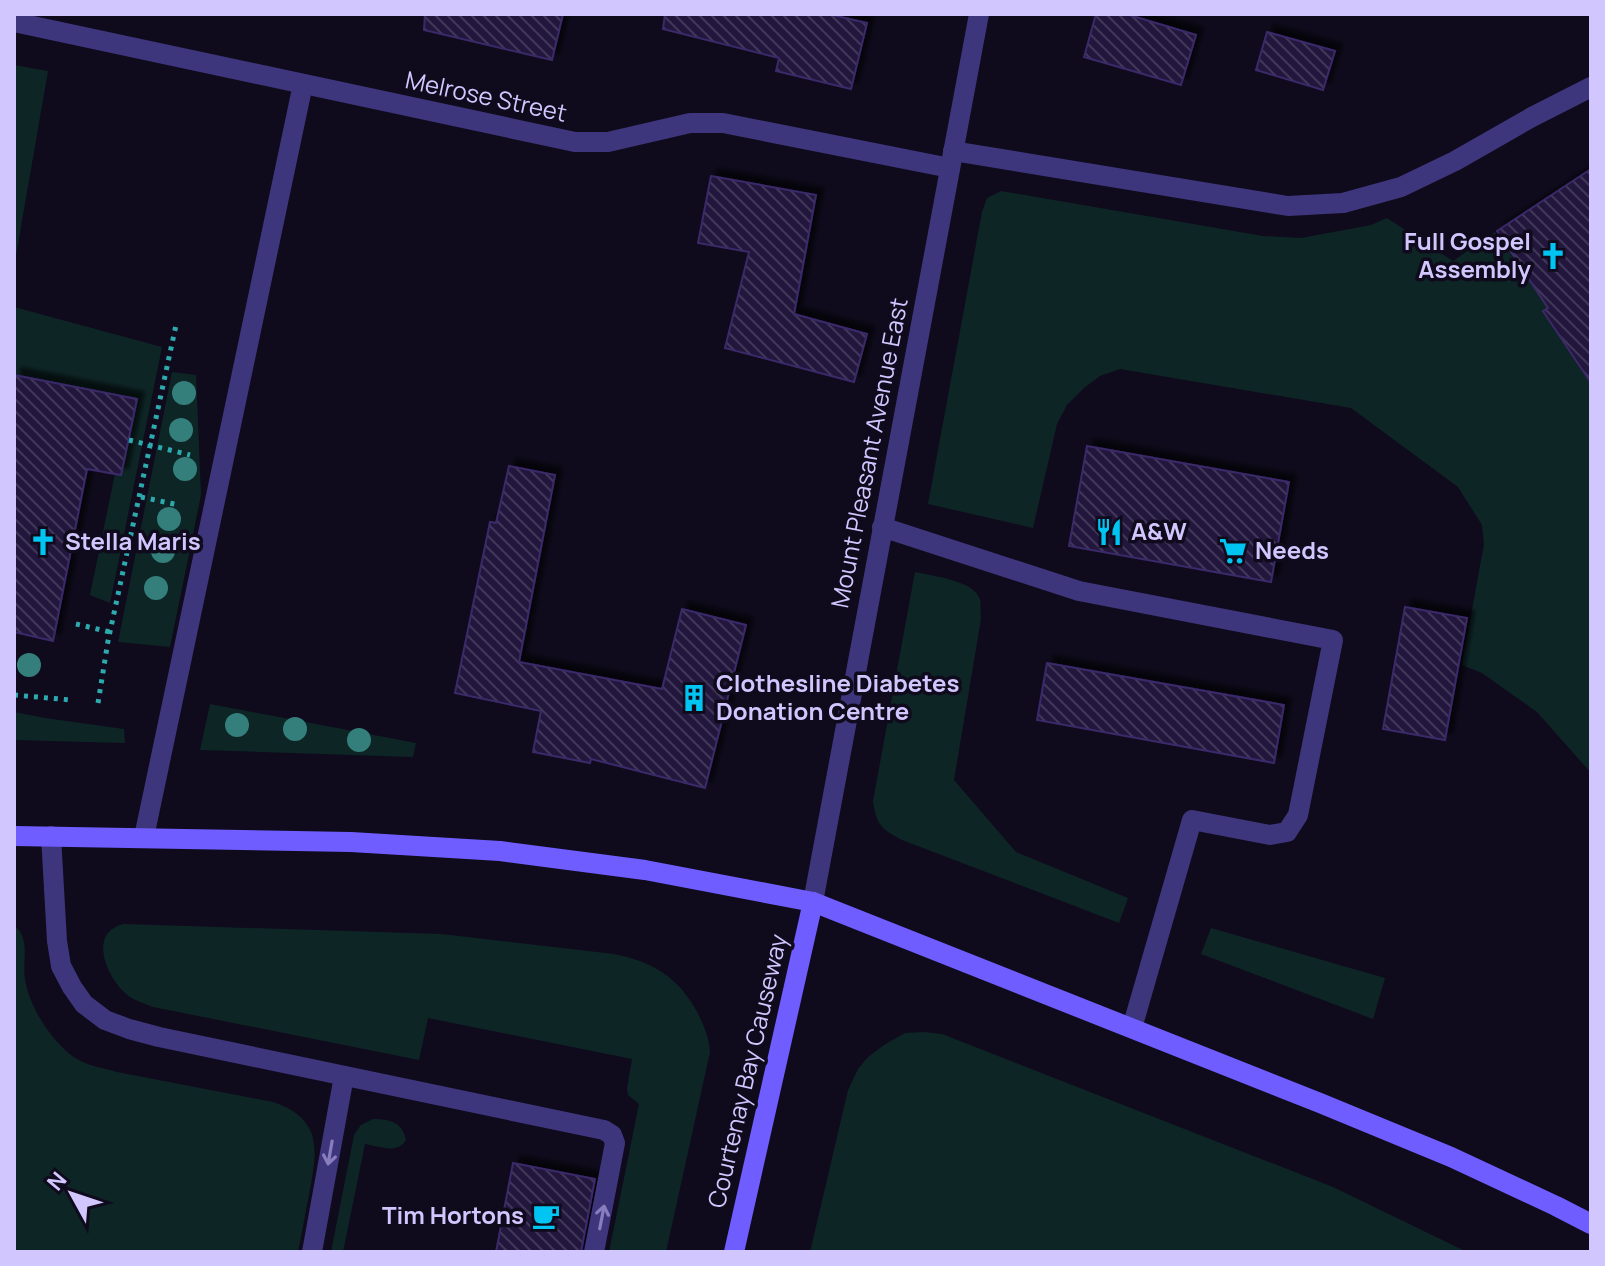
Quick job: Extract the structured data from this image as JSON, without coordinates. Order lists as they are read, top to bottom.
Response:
{
  "streets": {
    "main road": ["Courtenay Bay Causeway"],
    "street": ["Melrose Street", "Mount Pleasant Avenue East"]
  },
  "crossings": [
    ["Melrose Street", "Mount Pleasant Avenue East"],
    ["Mount Pleasant Avenue East", "Courtenay Bay Causeway"]
  ],
  "places": {
    "church": ["Full Gospel Assembly", "Stella Maris"],
    "restaurant": ["A&W"],
    "supermarket": ["Needs"],
    "building": ["Clothesline Diabetes Donation Centre"],
    "cafe": ["Tim Hortons"]
  },
  "north": "top left"
}
